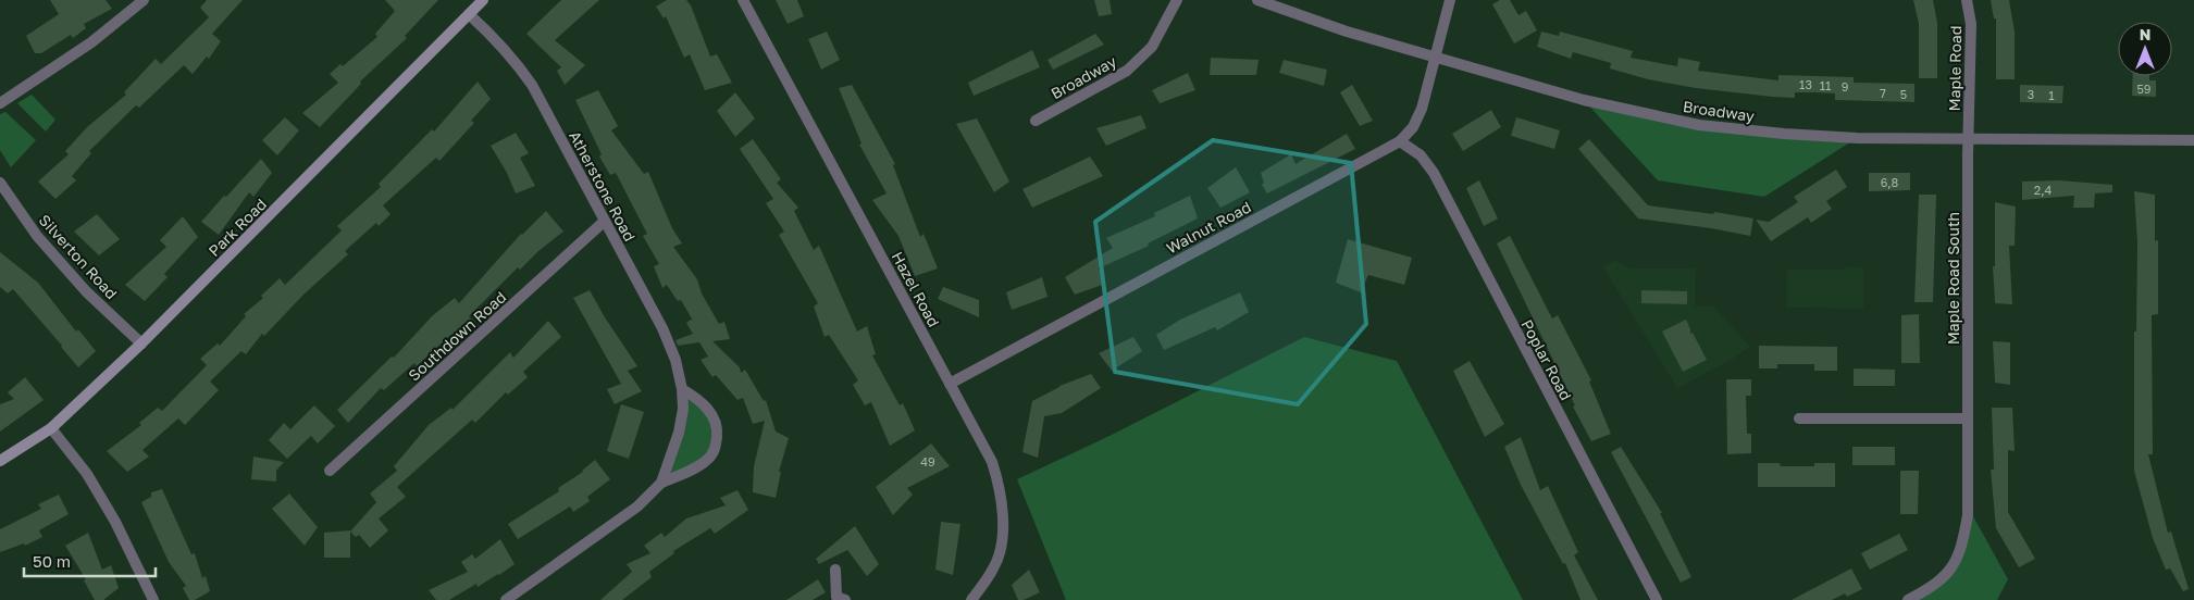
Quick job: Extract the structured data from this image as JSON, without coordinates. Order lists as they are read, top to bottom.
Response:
{
  "streets": {
    "street": [
      "Maple Road",
      "Broadway",
      "Atherstone Road",
      "Park Road",
      "Walnut Road",
      "Silverton Road",
      "Maple Road South",
      "Hazel Road",
      "Southdown Road",
      "Poplar Road"
    ]
  },
  "crossings": [
    ["Maple Road", "Broadway"],
    ["Maple Road", "Maple Road South"],
    ["Broadway", "Walnut Road"],
    ["Broadway", "Maple Road South"],
    ["Atherstone Road", "Park Road"],
    ["Atherstone Road", "Southdown Road"],
    ["Park Road", "Silverton Road"],
    ["Walnut Road", "Hazel Road"],
    ["Walnut Road", "Poplar Road"]
  ],
  "house_numbers": [
    "13",
    "11",
    "9",
    "59",
    "7",
    "5",
    "3",
    "1",
    "6,8",
    "2,4",
    "49"
  ],
  "scale_bar": "50 m",
  "north": "top"
}
